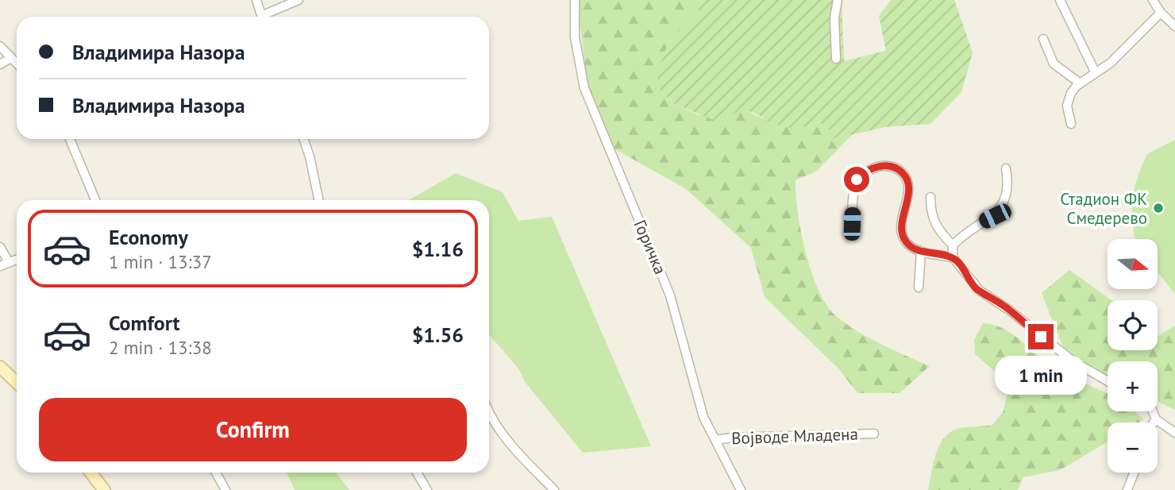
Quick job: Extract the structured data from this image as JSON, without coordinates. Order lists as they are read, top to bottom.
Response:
{
  "streets": {
    "street": ["Горичка", "Војводе Младена"]
  },
  "crossings": [
    ["Горичка", "Војводе Младена"]
  ],
  "places": ["Стадион ФК Смедерево"],
  "north": "right",
  "page": {
    "banner": ["Владимира Назора", "Владимира Назора"],
    "list": [
      {
        "name": "Economy",
        "note": "1 min · 13:37",
        "value": "$1.16"
      },
      {
        "name": "Comfort",
        "note": "2 min · 13:38",
        "value": "$1.56"
      }
    ],
    "map_buttons": ["+", "−"],
    "bubble": "1 min",
    "buttons": "Confirm"
  }
}
